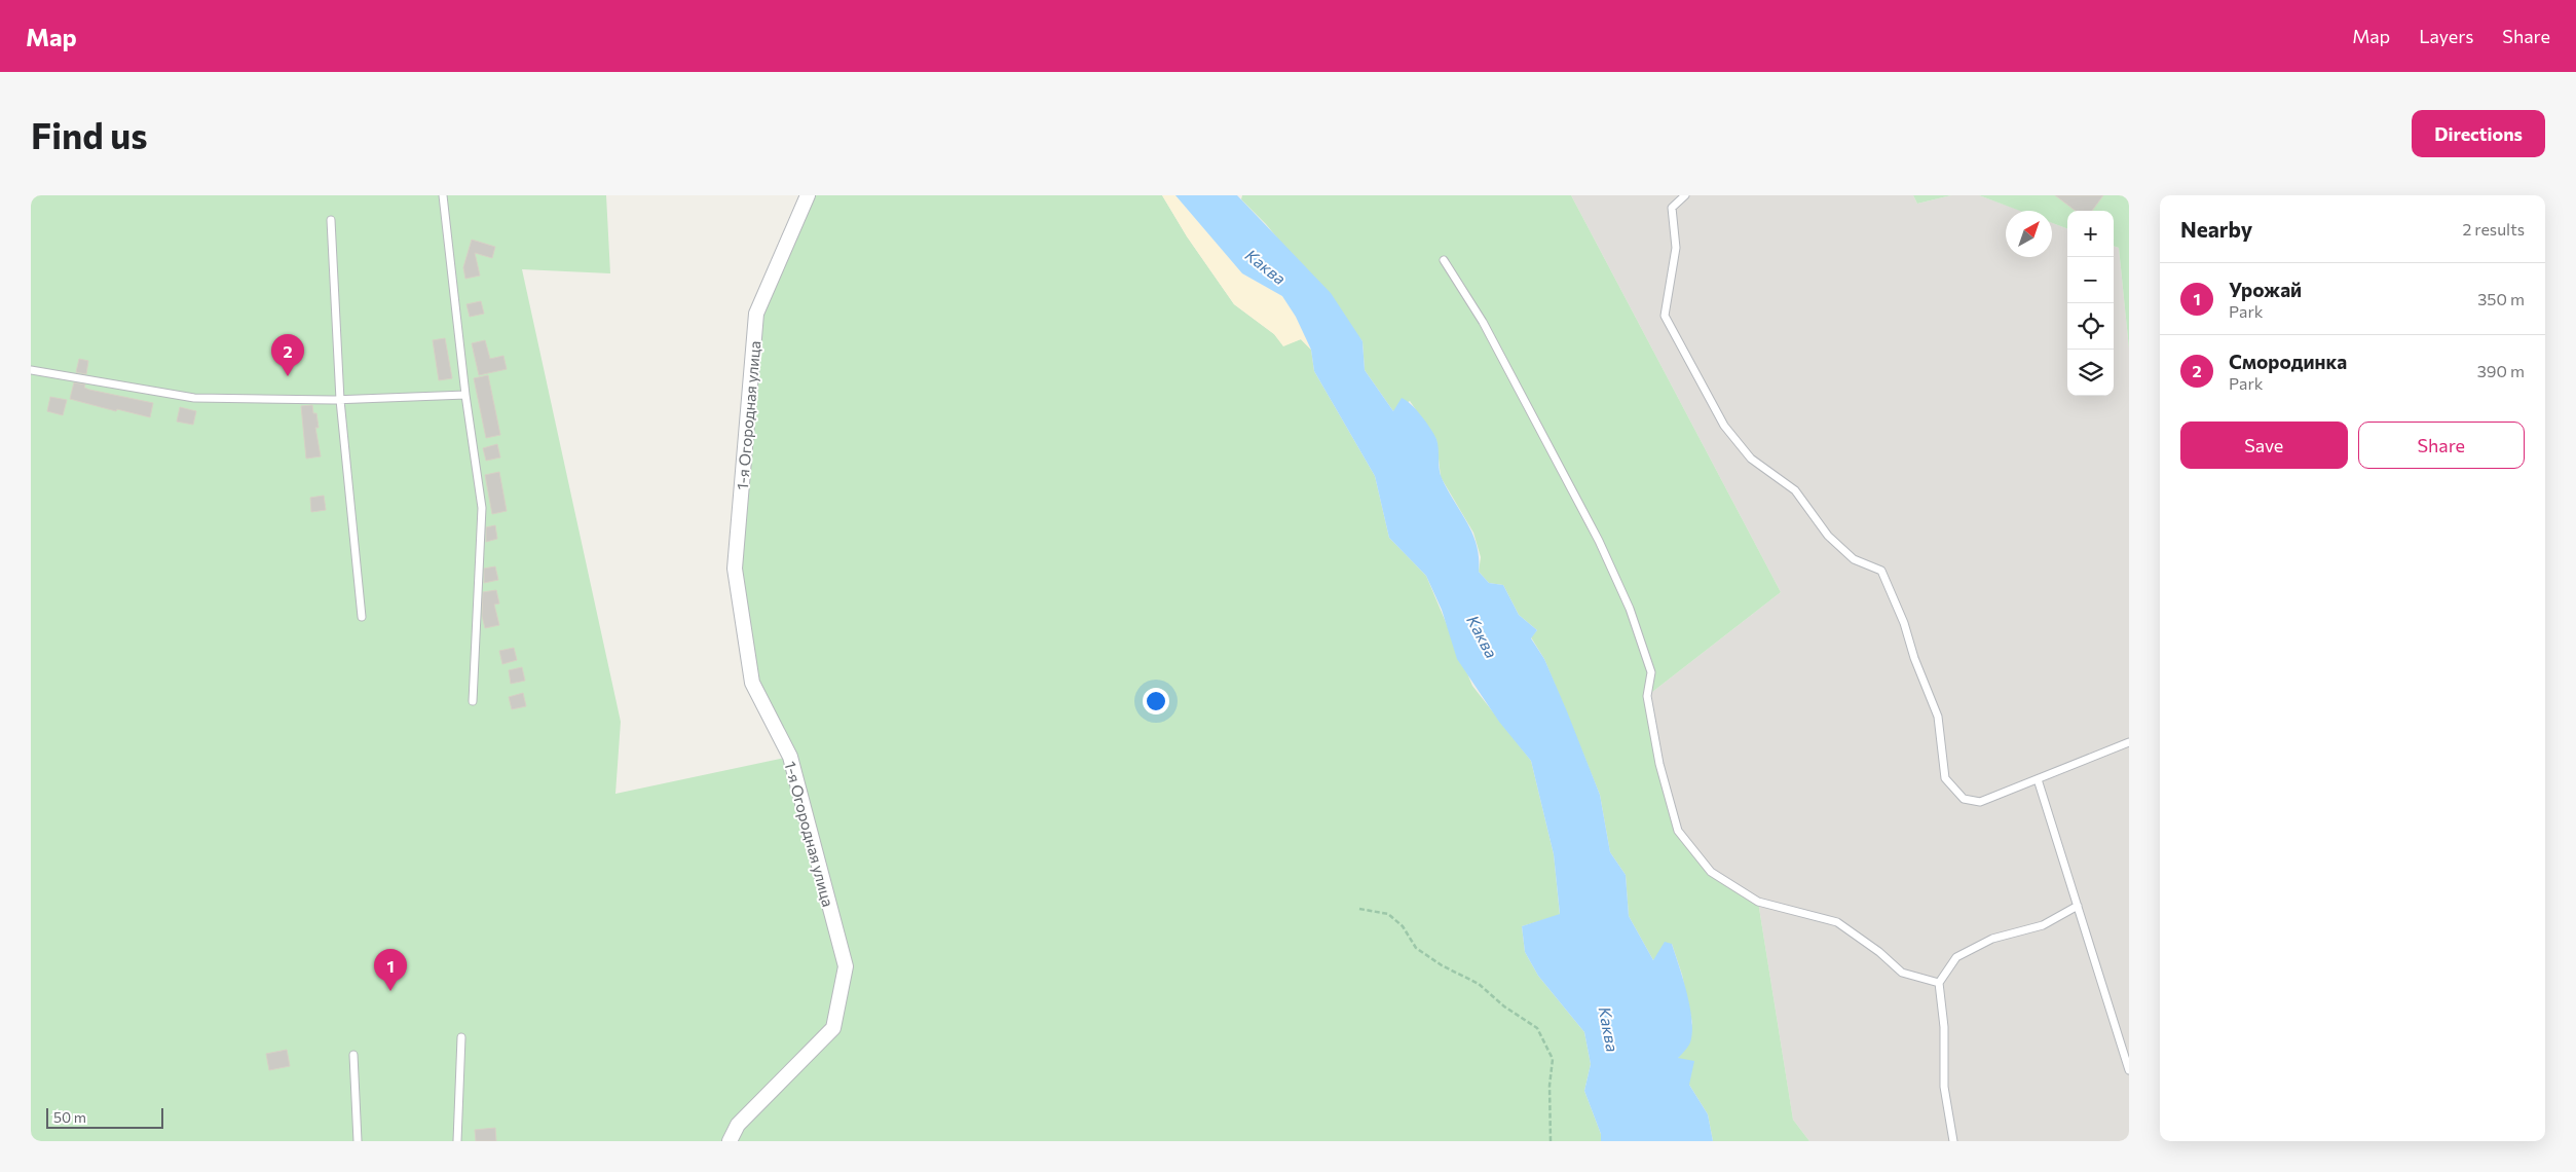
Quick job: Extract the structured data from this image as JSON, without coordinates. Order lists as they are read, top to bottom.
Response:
{
  "streets": {
    "street": ["1-я Огородная улица"]
  },
  "water": ["Каква"],
  "scale_bar": "50 m",
  "north": "top right",
  "page": {
    "header": "Map",
    "nav": ["Map", "Layers", "Share"],
    "buttons": [
      "Directions",
      ["Save", "Share"]
    ],
    "title": "Find us",
    "heading": ["Nearby", "2 results"],
    "map_buttons": ["+", "−"],
    "list": [
      {
        "mark": "1",
        "name": "Урожай",
        "note": "Park",
        "value": "350 m"
      },
      {
        "mark": "2",
        "name": "Смородинка",
        "note": "Park",
        "value": "390 m"
      }
    ],
    "pins": ["2", "1"],
    "scale": "50 m"
  }
}
